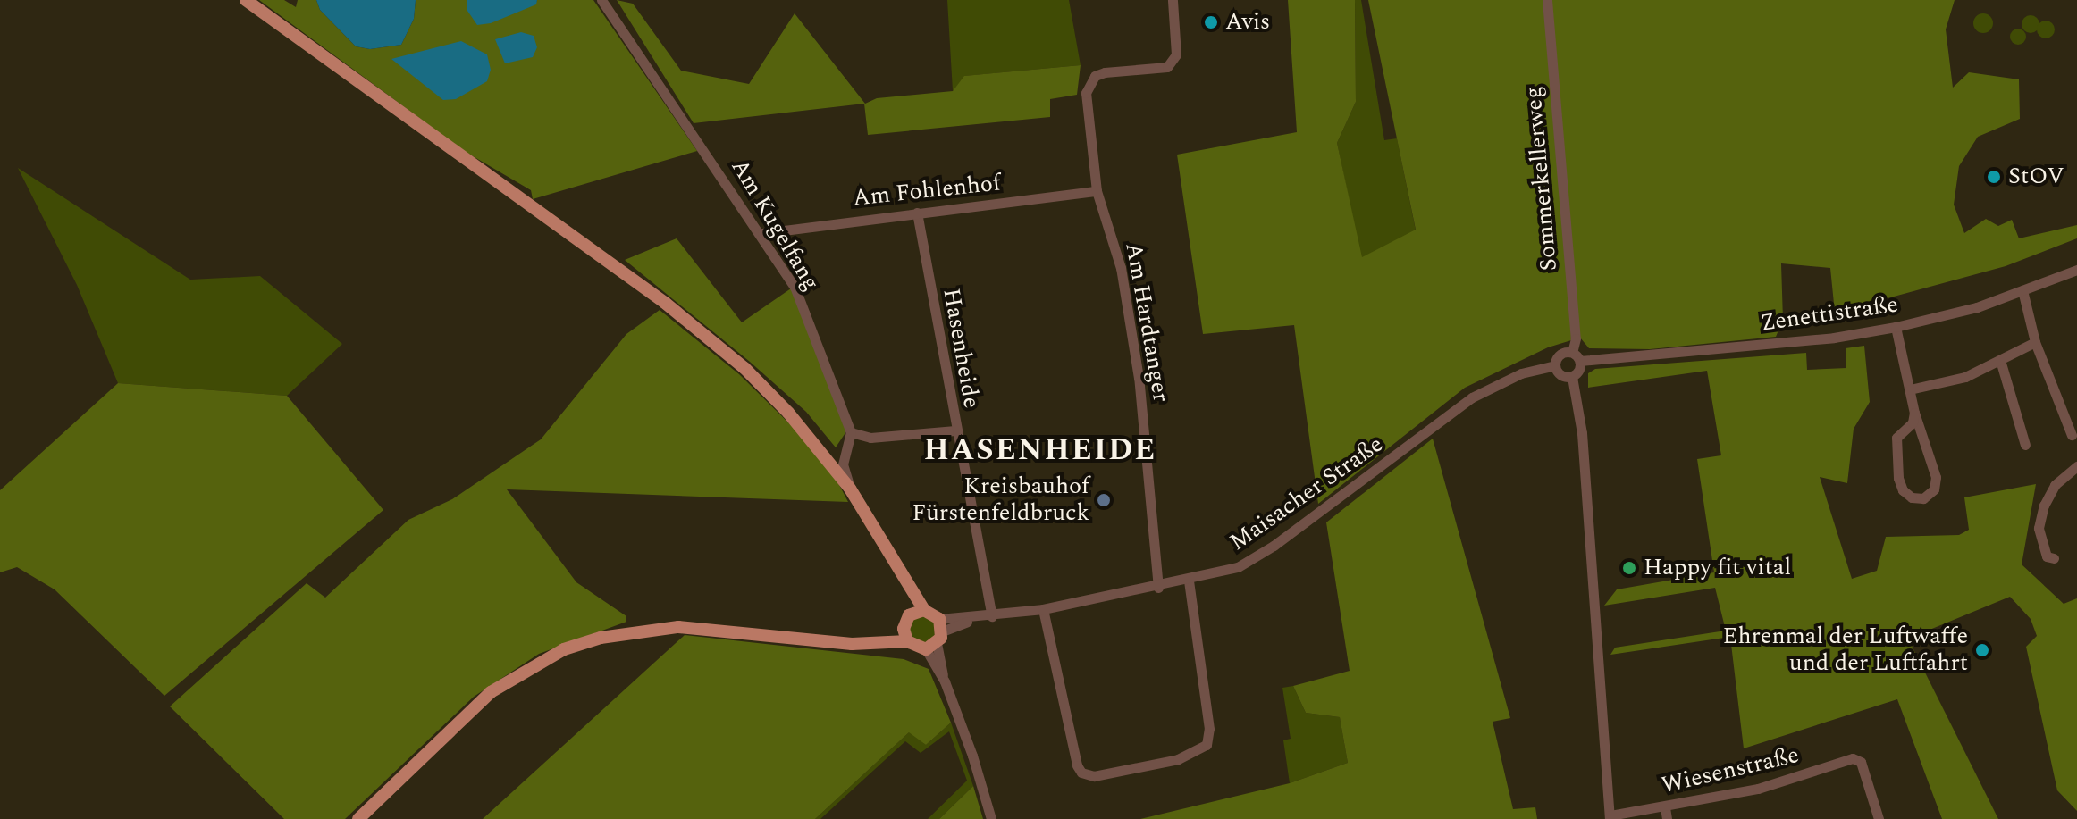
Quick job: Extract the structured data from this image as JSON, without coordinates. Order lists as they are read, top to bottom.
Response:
{
  "streets": {
    "street": [
      "Sommerkellerweg",
      "Am Fohlenhof",
      "Am Kugelfang",
      "Zenettistraße",
      "Am Hardtanger",
      "Hasenheide",
      "Maisacher Straße",
      "Wiesenstraße"
    ]
  },
  "crossings": [
    ["Sommerkellerweg", "Zenettistraße"],
    ["Sommerkellerweg", "Maisacher Straße"],
    ["Am Fohlenhof", "Am Kugelfang"],
    ["Am Fohlenhof", "Am Hardtanger"],
    ["Am Fohlenhof", "Hasenheide"],
    ["Zenettistraße", "Maisacher Straße"],
    ["Am Hardtanger", "Maisacher Straße"],
    ["Hasenheide", "Maisacher Straße"]
  ],
  "districts": ["HASENHEIDE"],
  "places": [
    "Avis",
    "StOV",
    "Kreisbauhof Fürstenfeldbruck",
    "Happy fit vital",
    "Ehrenmal der Luftwaffe und der Luftfahrt"
  ]
}
